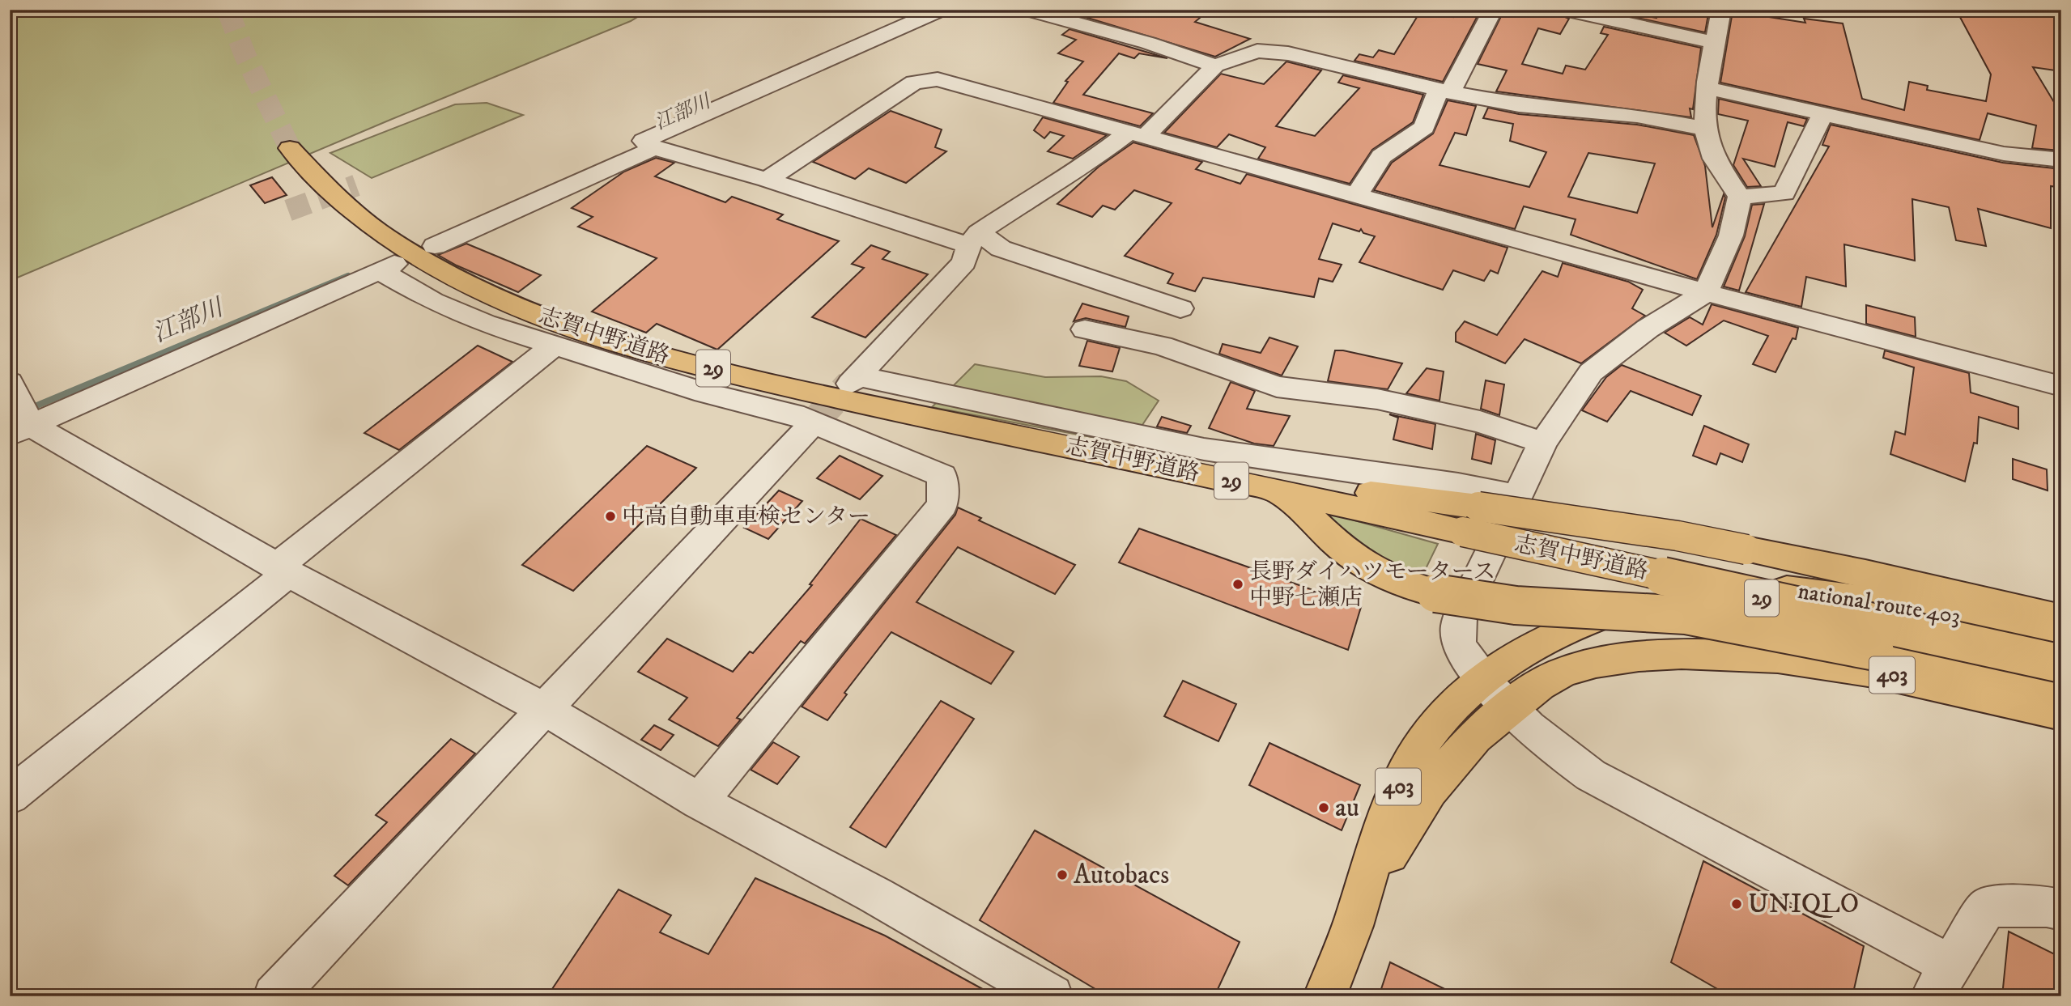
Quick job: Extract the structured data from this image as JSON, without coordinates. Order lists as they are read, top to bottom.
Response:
{
  "streets": {
    "main road": [
      "志賀中野道路",
      "29",
      "national route 403",
      "403"
    ]
  },
  "crossings": [
    ["志賀中野道路", "29"]
  ],
  "water": ["江部川"],
  "places": [
    "中高自動車車検センター",
    "長野ダイハツモータース 中野七瀬店",
    "au",
    "Autobacs",
    "UNIQLO"
  ]
}
